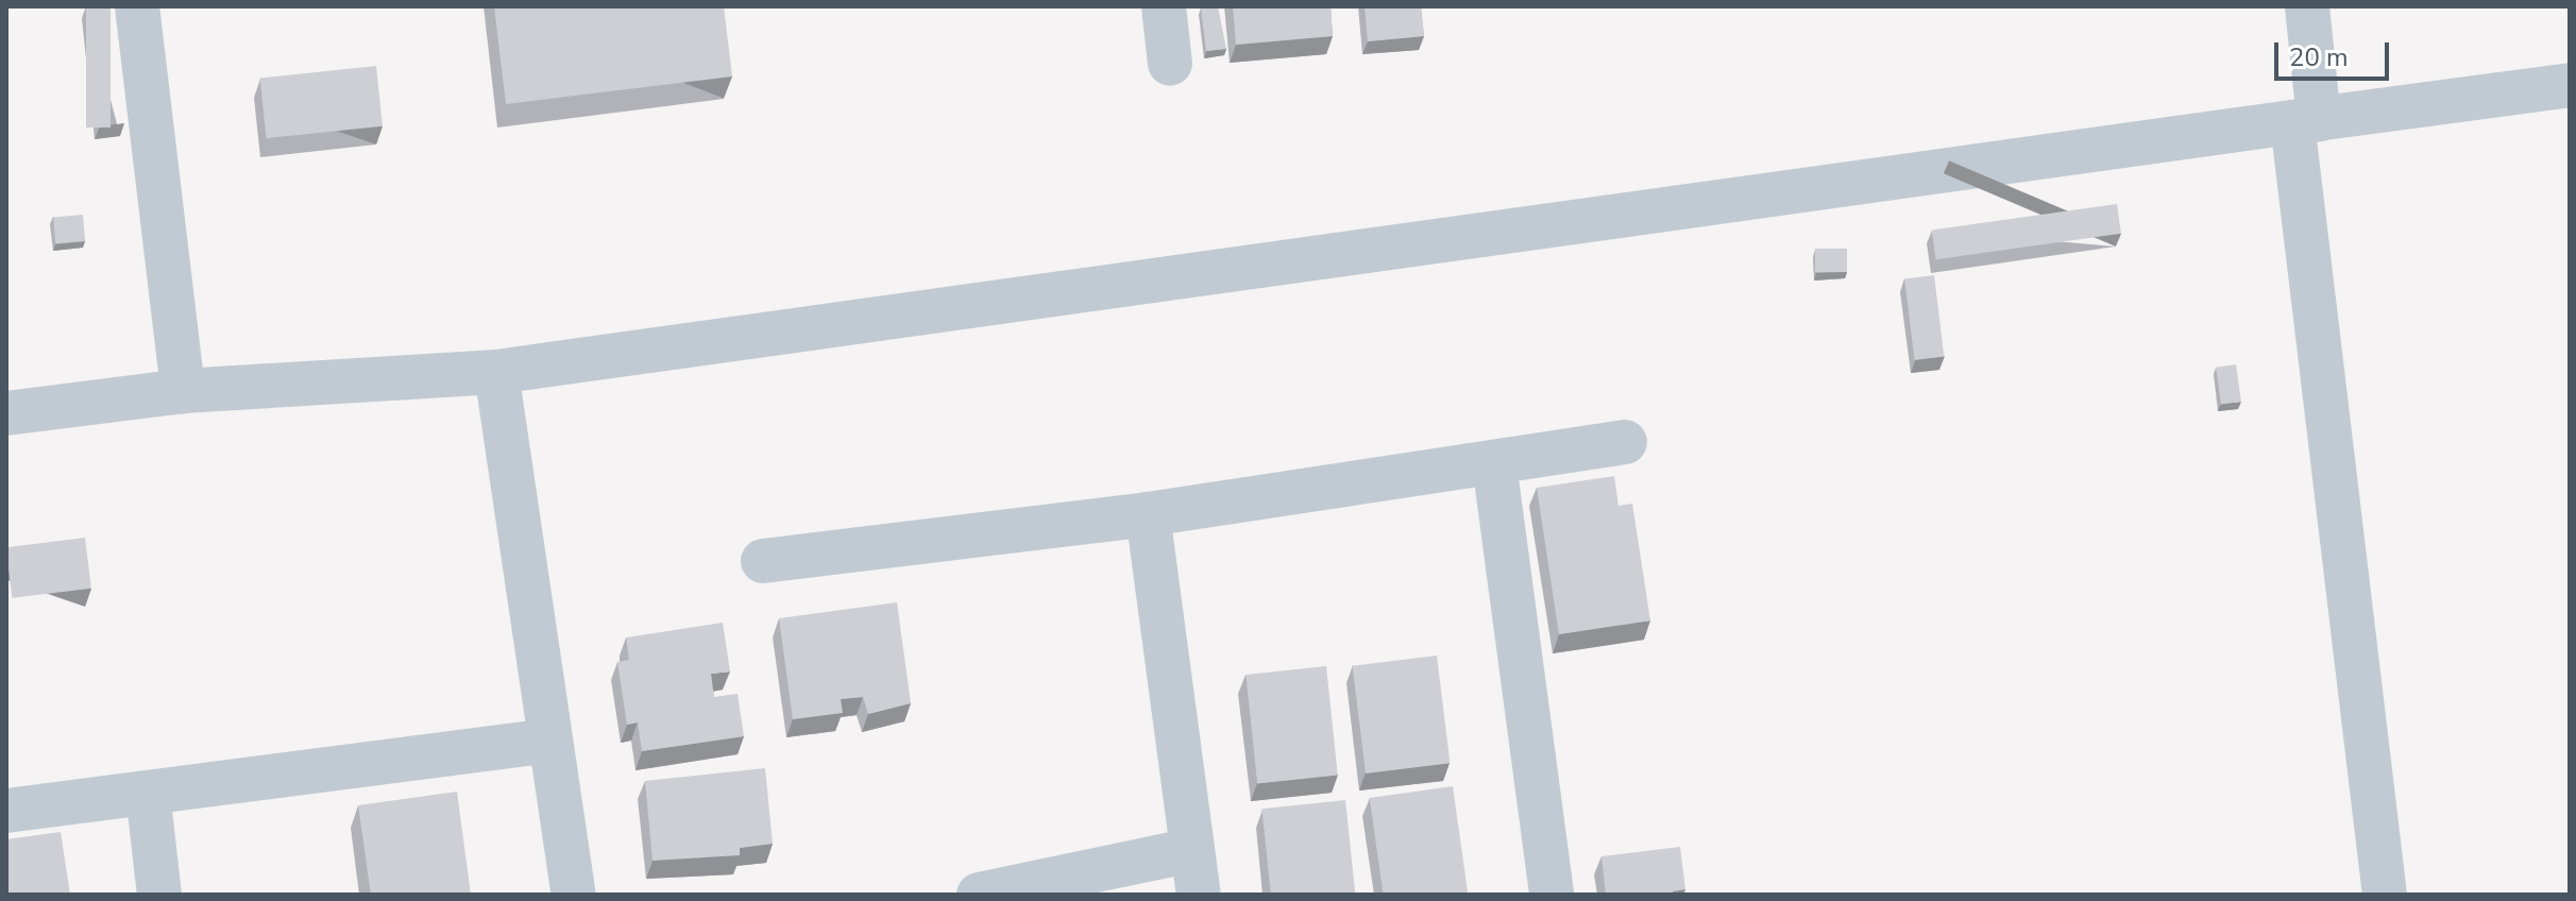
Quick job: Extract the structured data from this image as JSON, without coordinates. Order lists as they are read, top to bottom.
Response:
{
  "scale_bar": "20 m"
}
